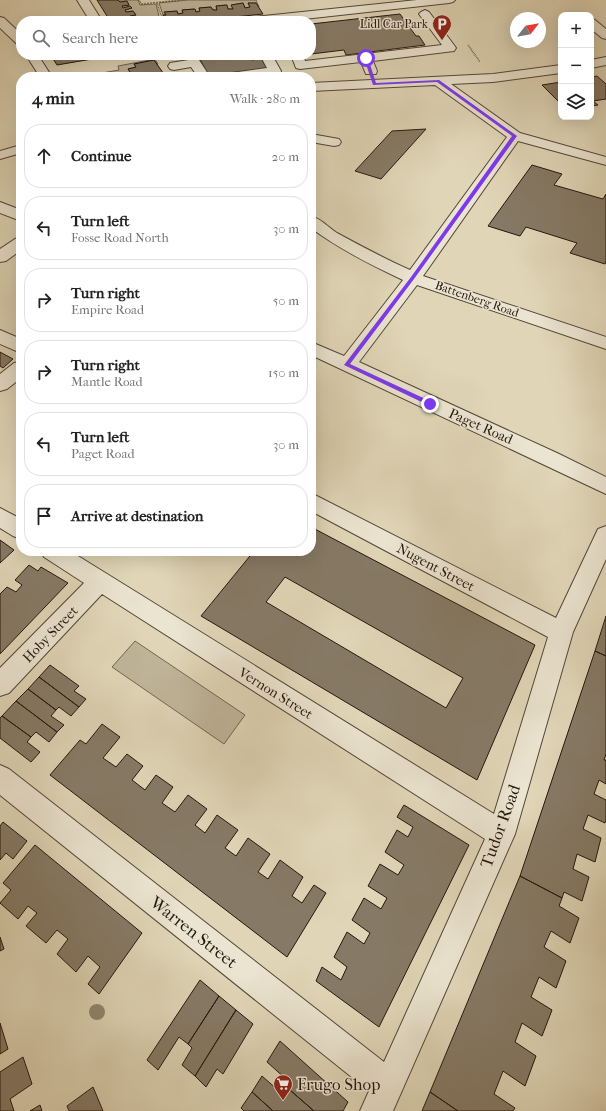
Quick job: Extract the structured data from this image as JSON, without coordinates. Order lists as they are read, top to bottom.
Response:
{
  "streets": {
    "street": [
      "Battenberg Road",
      "Paget Road",
      "Nugent Street",
      "Hoby Street",
      "Vernon Street",
      "Tudor Road",
      "Warren Street"
    ]
  },
  "crossings": [
    ["Nugent Street", "Tudor Road"],
    ["Hoby Street", "Vernon Street"],
    ["Vernon Street", "Tudor Road"],
    ["Tudor Road", "Warren Street"]
  ],
  "places": {
    "parking": ["Lidl Car Park"],
    "supermarket": ["Frugo Shop"]
  },
  "north": "top right",
  "page": {
    "map_buttons": ["+", "−"],
    "search": "Search here",
    "heading": ["4 min", "Walk · 280 m"],
    "list": [
      ["Continue", "20 m"],
      ["Turn left", "Fosse Road North", "30 m"],
      ["Turn right", "Empire Road", "50 m"],
      ["Turn right", "Mantle Road", "150 m"],
      ["Turn left", "Paget Road", "30 m"],
      "Arrive at destination"
    ]
  }
}
